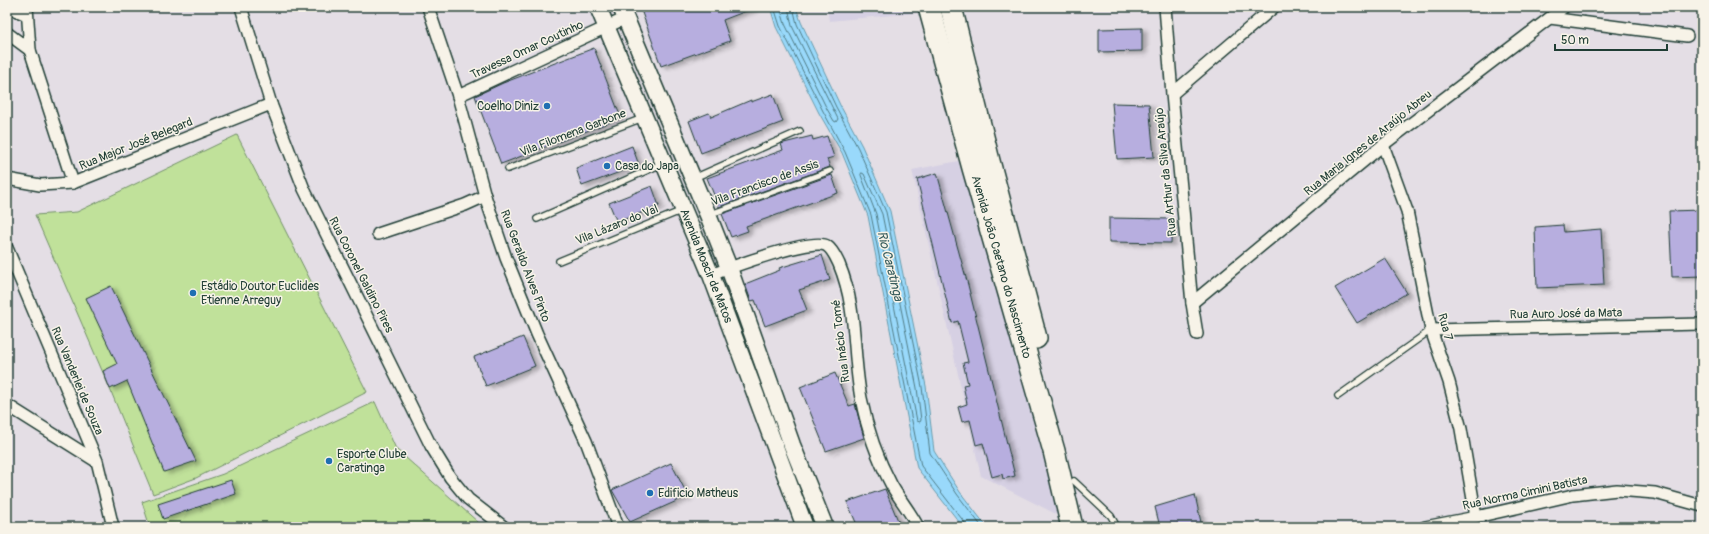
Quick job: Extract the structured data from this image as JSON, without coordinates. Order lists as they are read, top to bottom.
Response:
{
  "streets": {
    "highway": ["Avenida João Caetano do Nascimento"],
    "main road": ["Avenida Moacir de Matos"],
    "street": [
      "Travessa Omar Coutinho",
      "Rua Maria Ignes de Araújo Abreu",
      "Rua Major José Belegard",
      "Rua Arthur da Silva Araújo",
      "Rua Geraldo Alves Pinto",
      "Rua Coronel Galdino Pires",
      "Rua Auro José da Mata",
      "Rua 7",
      "Rua Inácio Tomé",
      "Rua Vanderlei de Souza",
      "Rua Norma Cimini Batista"
    ],
    "lane": ["Vila Filomena Garbone", "Vila Francisco de Assis", "Vila Lázaro do Val"]
  },
  "crossings": [
    ["Travessa Omar Coutinho", "Rua Geraldo Alves Pinto"],
    ["Travessa Omar Coutinho", "Avenida Moacir de Matos"],
    ["Vila Filomena Garbone", "Avenida Moacir de Matos"],
    ["Rua Maria Ignes de Araújo Abreu", "Rua Arthur da Silva Araújo"],
    ["Rua Maria Ignes de Araújo Abreu", "Rua 7"],
    ["Rua Major José Belegard", "Rua Coronel Galdino Pires"],
    ["Vila Francisco de Assis", "Avenida Moacir de Matos"],
    ["Vila Lázaro do Val", "Avenida Moacir de Matos"],
    ["Avenida Moacir de Matos", "Rua Inácio Tomé"],
    ["Rua Auro José da Mata", "Rua 7"],
    ["Rua 7", "Rua Norma Cimini Batista"]
  ],
  "water": ["Rio Caratinga"],
  "places": [
    "Coelho Diniz",
    "Casa do Japa",
    "Estádio Doutor Euclides Etienne Arreguy",
    "Esporte Clube Caratinga",
    "Edificio Matheus"
  ],
  "scale_bar": "50 m"
}
